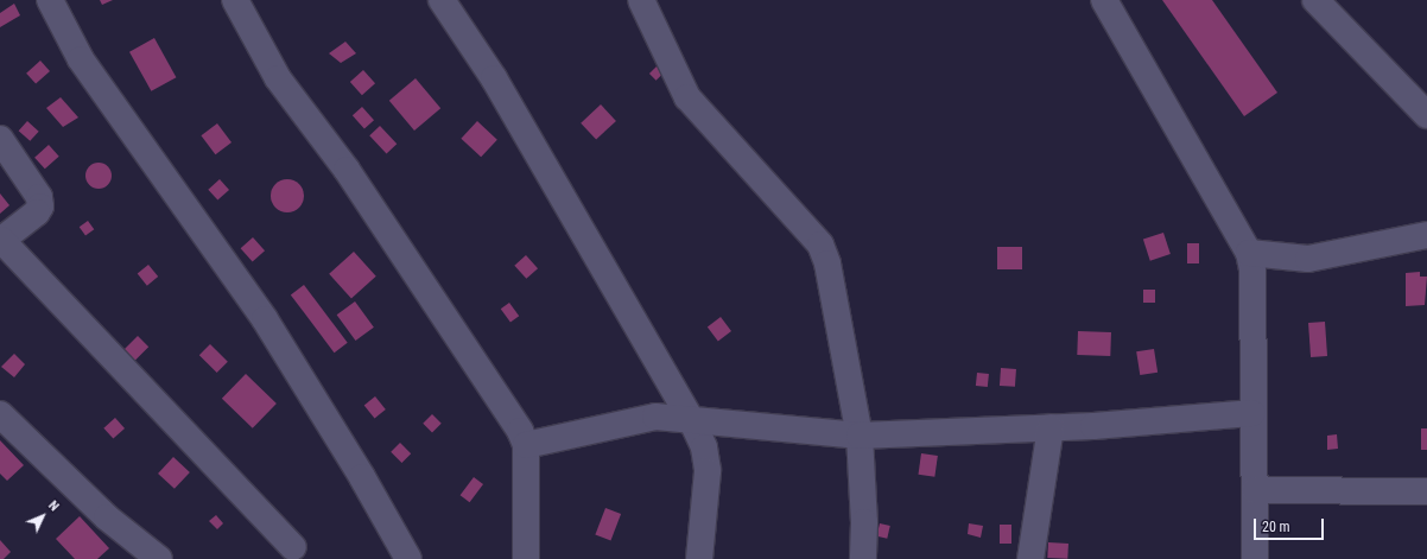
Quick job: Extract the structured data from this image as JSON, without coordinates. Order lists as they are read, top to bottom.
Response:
{
  "scale_bar": "20 m",
  "north": "top right"
}
